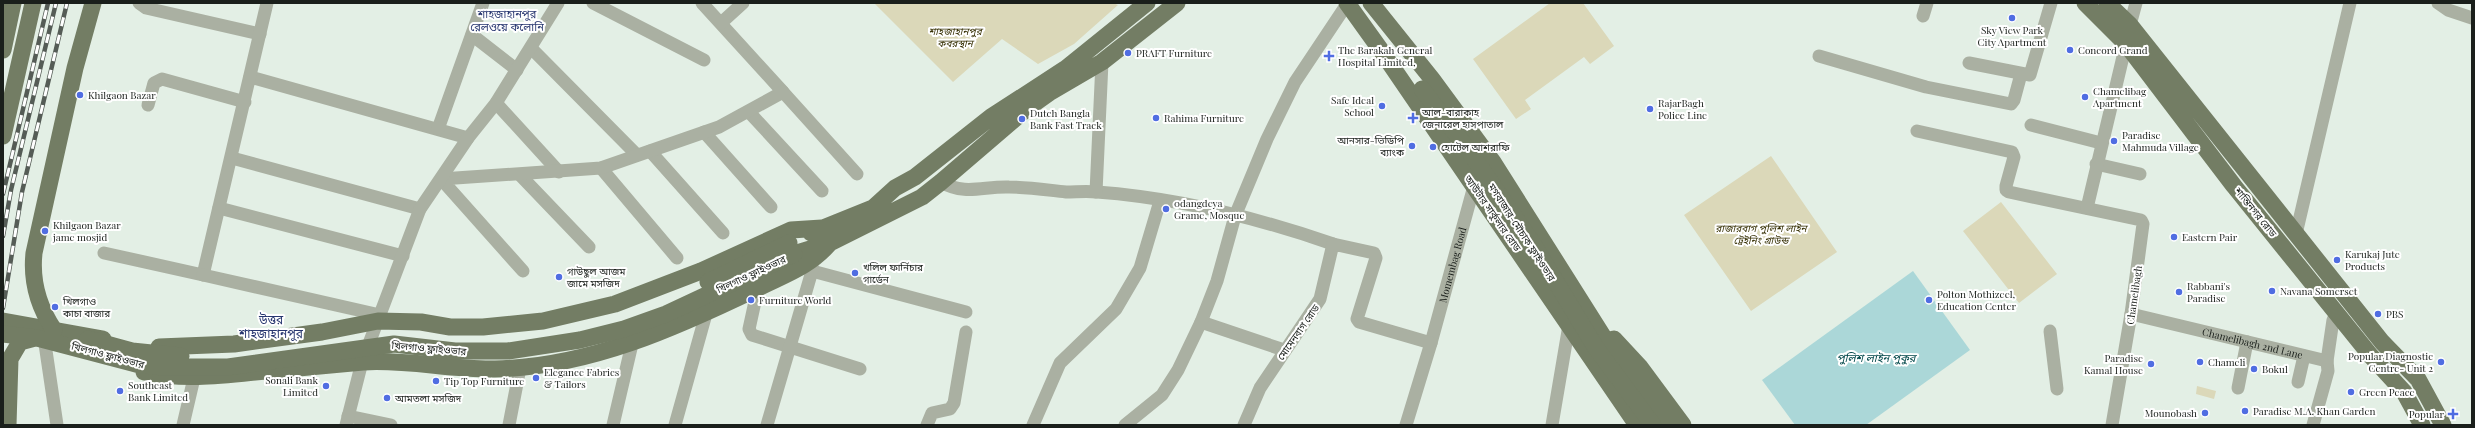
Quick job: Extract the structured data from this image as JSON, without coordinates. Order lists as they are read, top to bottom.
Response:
{
  "streets": {
    "main road": [
      "শান্তিনগর রোড",
      "আউটার সার্কুলার রোড",
      "মগবাজার-মৌচাক ফ্লাইওভার",
      "খিলগাও ফ্লাইওভার"
    ],
    "street": [
      "Momembag Road",
      "Chamelibagh",
      "মোমেনবাগ রোড",
      "Chamelibagh 2nd Lane"
    ]
  },
  "crossings": [
    ["আউটার সার্কুলার রোড", "মগবাজার-মৌচাক ফ্লাইওভার"],
    ["আউটার সার্কুলার রোড", "Momembag Road"],
    ["Chamelibagh", "Chamelibagh 2nd Lane"]
  ],
  "districts": ["শাহজাহানপুর রেলওয়ে কলোনি", "উত্তর শাহজাহানপুর"],
  "water": ["পুলিশ লাইন পুকুর"],
  "parks": ["শাহজাহানপুর কবরস্থান", "রাজারবাগ পুলিশ লাইন ট্রেইনিং গ্রাউন্ড"],
  "places": {
    "other": [
      "Sky View Park City Apartment",
      "Concord Grand",
      "PRAFT Furniture",
      "Khilgaon Bazar",
      "Chamelibag Apartment",
      "Safe Ideal School",
      "RajarBagh Police Line",
      "Rahima Furniture",
      "Dutch Bangla Bank Fast Track",
      "Paradise Mahmuda Village",
      "আনসার-ভিডিপি ব্যাংক",
      "হোটেল আশরাফি",
      "0dangdeya Grame, Mosque",
      "Khilgaon Bazar jame mosjid",
      "Eastern Pair",
      "Karukaj Jute Products",
      "খলিল ফার্নিচার গার্ডেন",
      "গাউছুল আজম জামে মসজিদ",
      "Navana Somerset",
      "Rabbani's Paradise",
      "Furniture World",
      "Polton Mothizeel, Education Center",
      "খিলগাও কাচা বাজার",
      "PBS",
      "Chameli",
      "Popular Diagnostic Centre- Unit 2",
      "Paradise Kamal House",
      "Bokul",
      "Elegance Fabrics & Tailors",
      "Tip Top Furniture",
      "Sonali Bank Limited",
      "Southeast Bank Limited",
      "Green Peace",
      "আমতলা মসজিদ",
      "Paradise M.A. Khan Garden",
      "Mounobash"
    ],
    "health": ["The Barakah General Hospital Limited,", "আল-বারাকাহ জেনারেল হাসপাতাল", "Popular"]
  }
}
